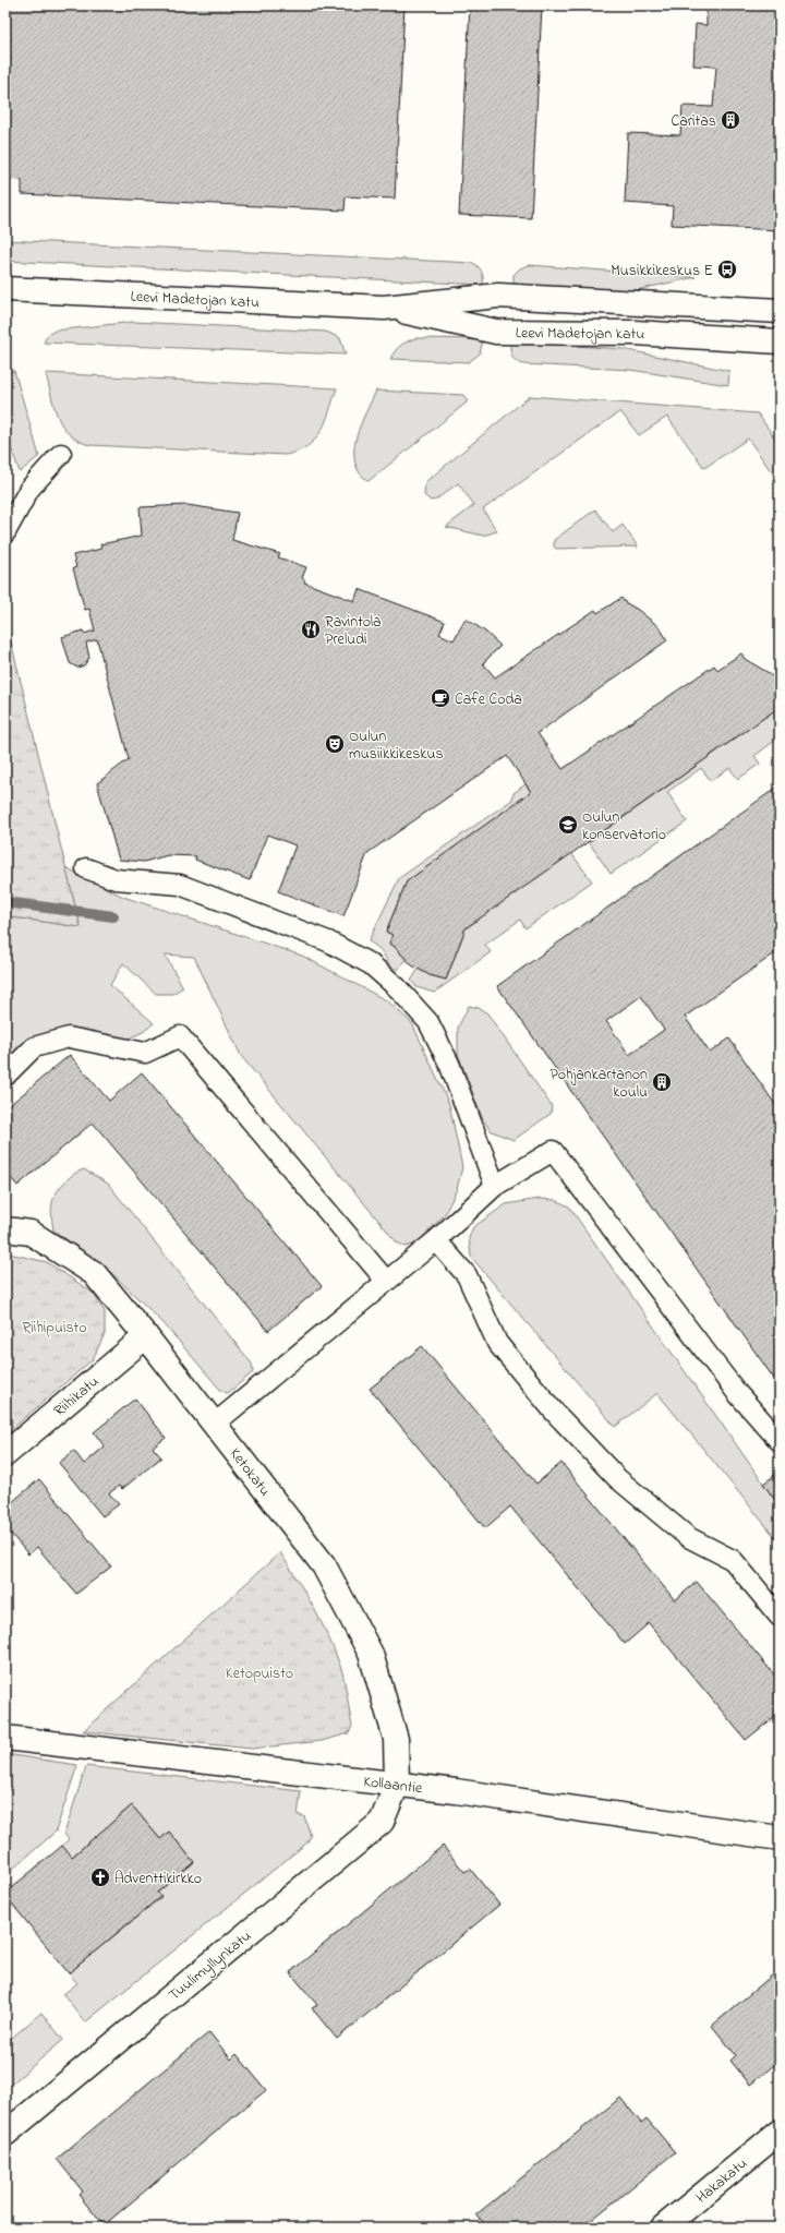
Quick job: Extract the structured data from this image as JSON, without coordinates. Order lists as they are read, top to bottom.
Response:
{
  "streets": {
    "street": [
      "Leevi Madetojan katu",
      "Riihikatu",
      "Ketokatu",
      "Kollaantie",
      "Tuulimyllynkatu",
      "Hakakatu"
    ]
  },
  "crossings": [
    ["Riihikatu", "Ketokatu"],
    ["Ketokatu", "Kollaantie"],
    ["Ketokatu", "Tuulimyllynkatu"],
    ["Kollaantie", "Tuulimyllynkatu"]
  ],
  "parks": ["Riihipuisto", "Ketopuisto"],
  "places": {
    "building": ["Caritas", "Pohjankartanon koulu"],
    "bus stop": ["Musikkikeskus E"],
    "restaurant": ["Ravintola Preludi"],
    "cafe": ["Cafe Coda"],
    "theatre": ["Oulun musiikkikeskus"],
    "school or university": ["Oulun konservatorio"],
    "church": ["Adventtikirkko"]
  }
}
